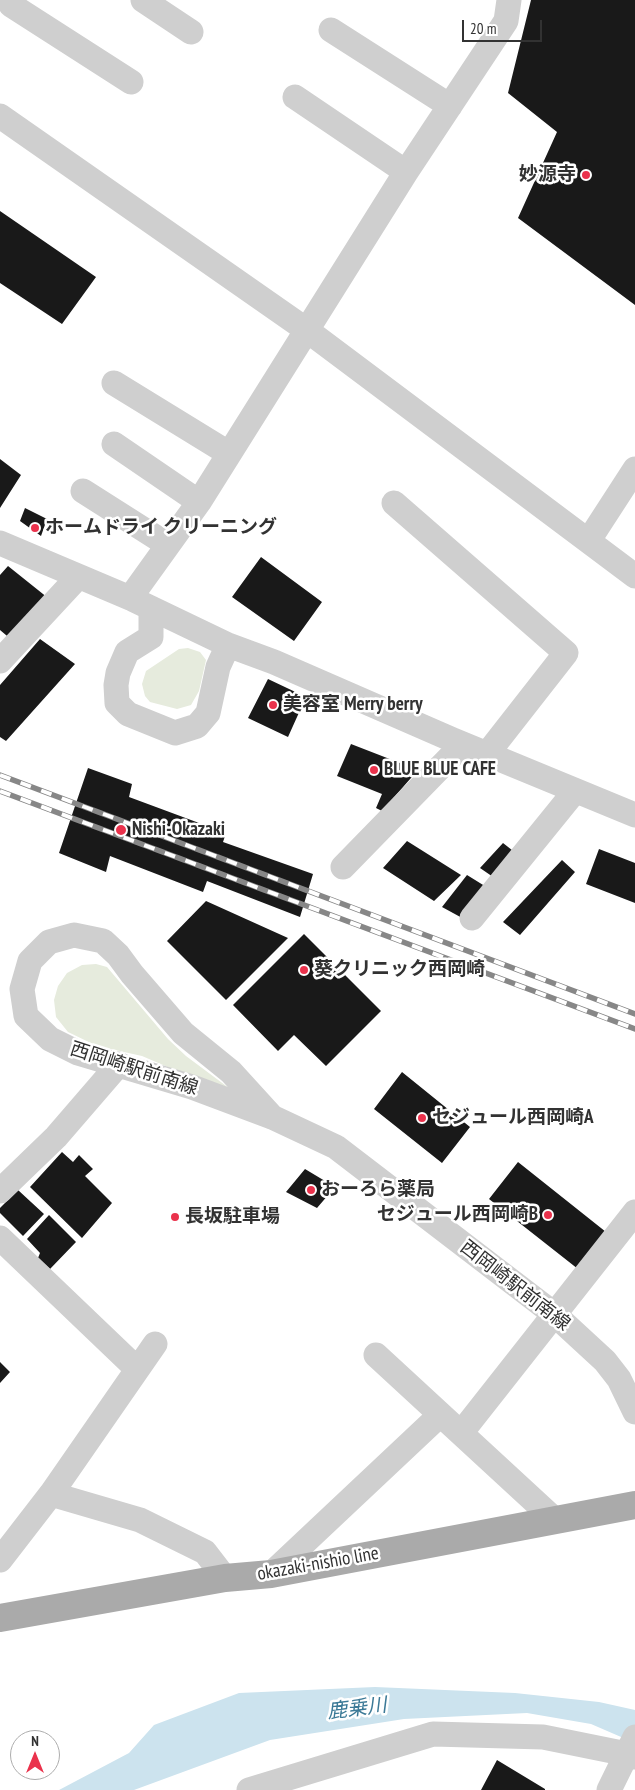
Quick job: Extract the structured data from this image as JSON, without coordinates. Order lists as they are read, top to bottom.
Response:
{
  "streets": {
    "main road": ["okazaki-nishio line"],
    "street": ["西岡崎駅前南線"]
  },
  "water": ["鹿乗川"],
  "places": [
    "妙源寺",
    "ホームドライ クリーニング",
    "美容室 Merry berry",
    "BLUE BLUE CAFE",
    "Nishi-Okazaki",
    "葵クリニック西岡崎",
    "セジュール西岡崎A",
    "おーろら薬局",
    "セジュール西岡崎B",
    "長坂駐車場"
  ],
  "scale_bar": "20 m",
  "north": "top"
}
